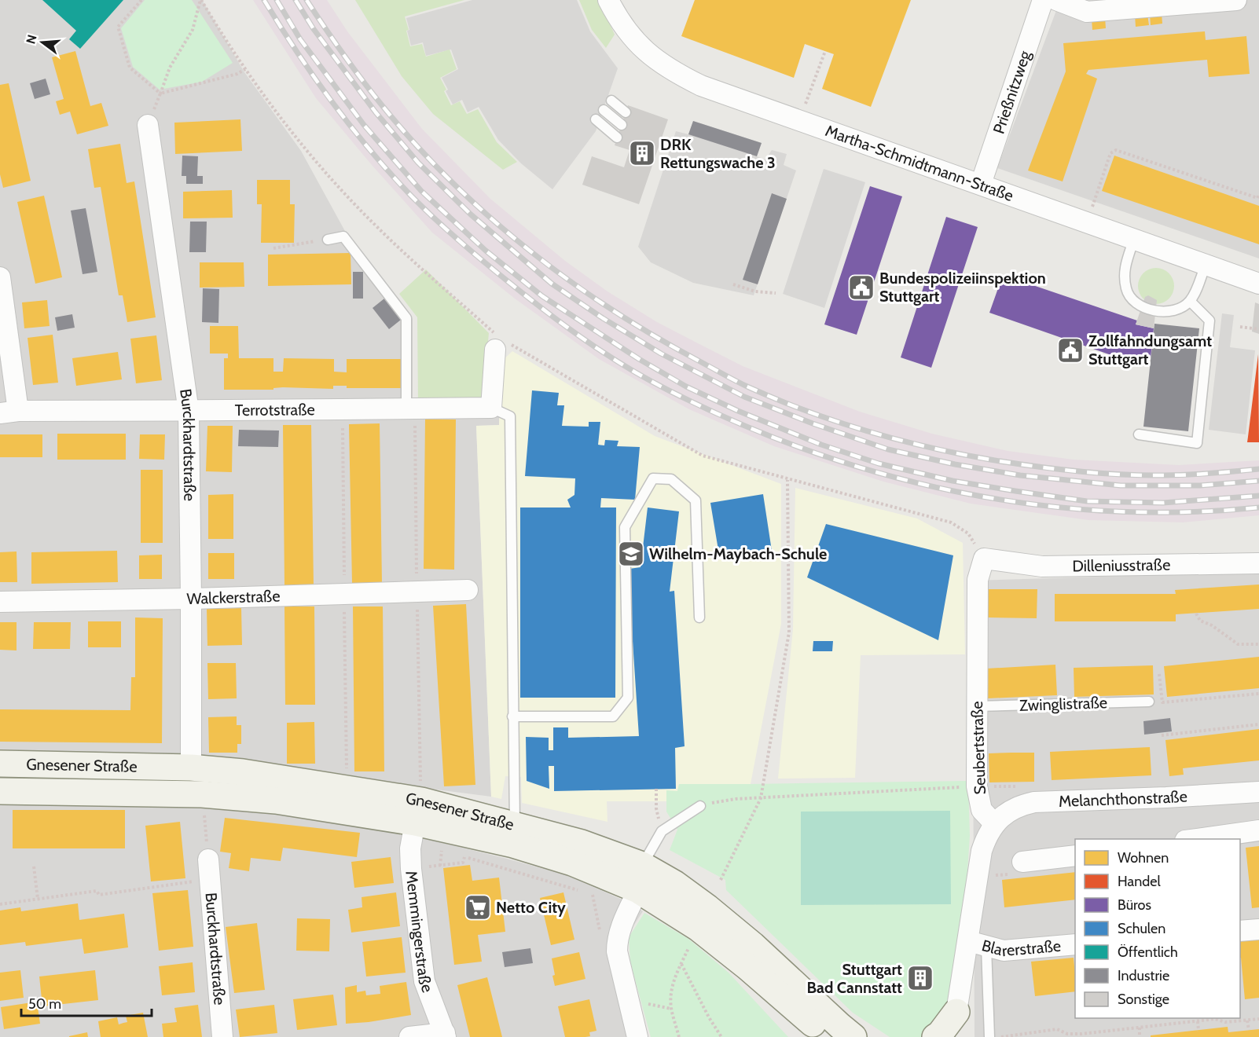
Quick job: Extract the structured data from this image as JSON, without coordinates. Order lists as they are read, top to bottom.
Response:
{
  "streets": {
    "main road": ["Gnesener Straße"],
    "street": [
      "Prießnitzweg",
      "Martha-Schmidtmann-Straße",
      "Terrotstraße",
      "Burckhardtstraße",
      "Dilleniusstraße",
      "Walckerstraße",
      "Seubertstraße",
      "Melanchthonstraße",
      "Memmingerstraße",
      "Blarerstraße"
    ],
    "lane": ["Zwinglistraße"]
  },
  "crossings": [
    ["Prießnitzweg", "Martha-Schmidtmann-Straße"],
    ["Terrotstraße", "Burckhardtstraße"],
    ["Burckhardtstraße", "Walckerstraße"],
    ["Burckhardtstraße", "Gnesener Straße"],
    ["Dilleniusstraße", "Seubertstraße"],
    ["Zwinglistraße", "Seubertstraße"],
    ["Seubertstraße", "Melanchthonstraße"],
    ["Gnesener Straße", "Memmingerstraße"]
  ],
  "places": {
    "building": ["DRK Rettungswache 3", "Stuttgart Bad Cannstatt"],
    "public building": ["Bundespolizeiinspektion Stuttgart", "Zollfahndungsamt Stuttgart"],
    "school or university": ["Wilhelm-Maybach-Schule"],
    "supermarket": ["Netto City"]
  },
  "legend": [
    "Wohnen",
    "Handel",
    "Büros",
    "Schulen",
    "Öffentlich",
    "Industrie",
    "Sonstige"
  ],
  "scale_bar": "50 m",
  "north": "left"
}
